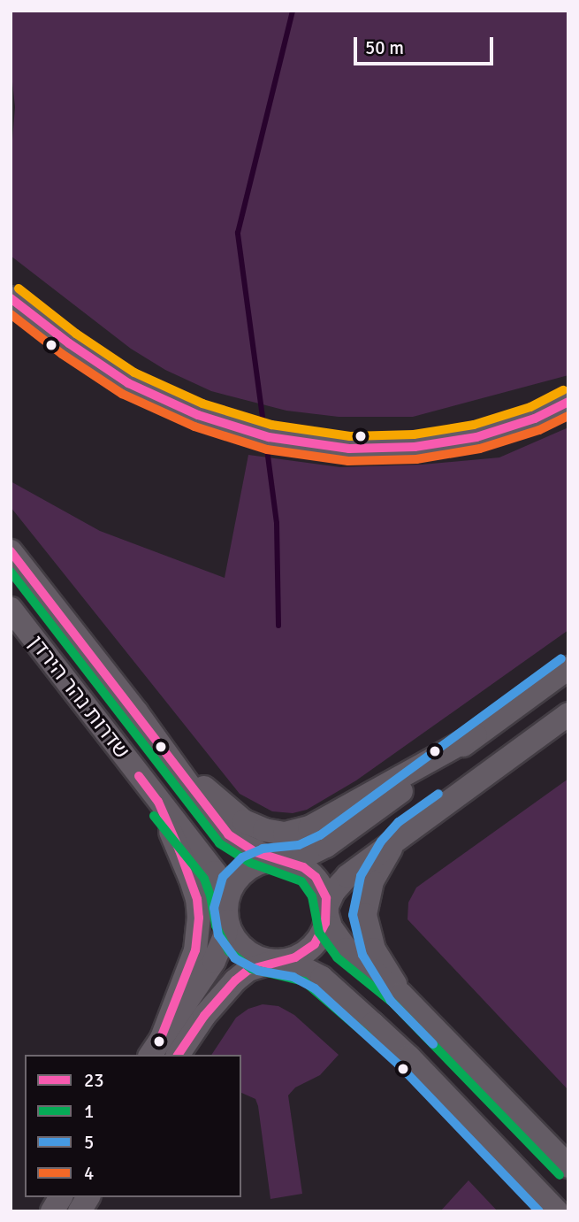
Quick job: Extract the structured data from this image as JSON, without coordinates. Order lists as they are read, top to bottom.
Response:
{
  "streets": {
    "main road": ["שדרות נהר הירדן"]
  },
  "lines": [
    "transit line 23",
    "transit line 4",
    "transit line 1",
    "transit line 5"
  ],
  "legend": [
    "23",
    "1",
    "5",
    "4"
  ],
  "scale_bar": "50 m"
}
